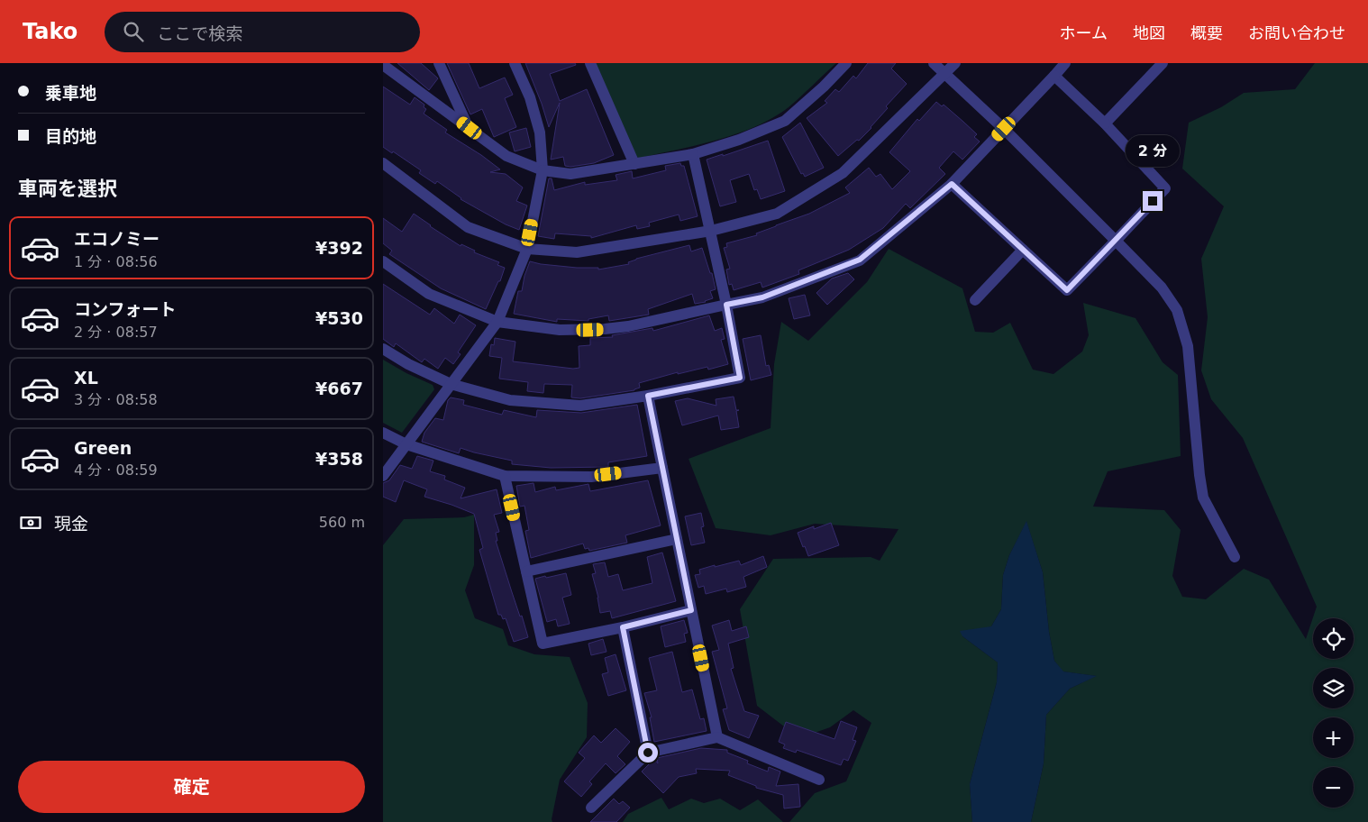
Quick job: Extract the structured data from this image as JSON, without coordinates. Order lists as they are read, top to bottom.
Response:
{
  "page": {
    "header": "Tako",
    "search": "ここで検索",
    "nav": [
      "ホーム",
      "地図",
      "概要",
      "お問い合わせ"
    ],
    "banner": ["乗車地", "目的地"],
    "bubble": "2 分",
    "heading": "車両を選択",
    "list": [
      {
        "name": "エコノミー",
        "note": "1 分 · 08:56",
        "value": "¥392"
      },
      {
        "name": "コンフォート",
        "note": "2 分 · 08:57",
        "value": "¥530"
      },
      {
        "name": "XL",
        "note": "3 分 · 08:58",
        "value": "¥667"
      },
      {
        "name": "Green",
        "note": "4 分 · 08:59",
        "value": "¥358"
      }
    ],
    "pay": ["現金", "560 m"],
    "map_buttons": ["+", "−"],
    "buttons": "確定"
  }
}
